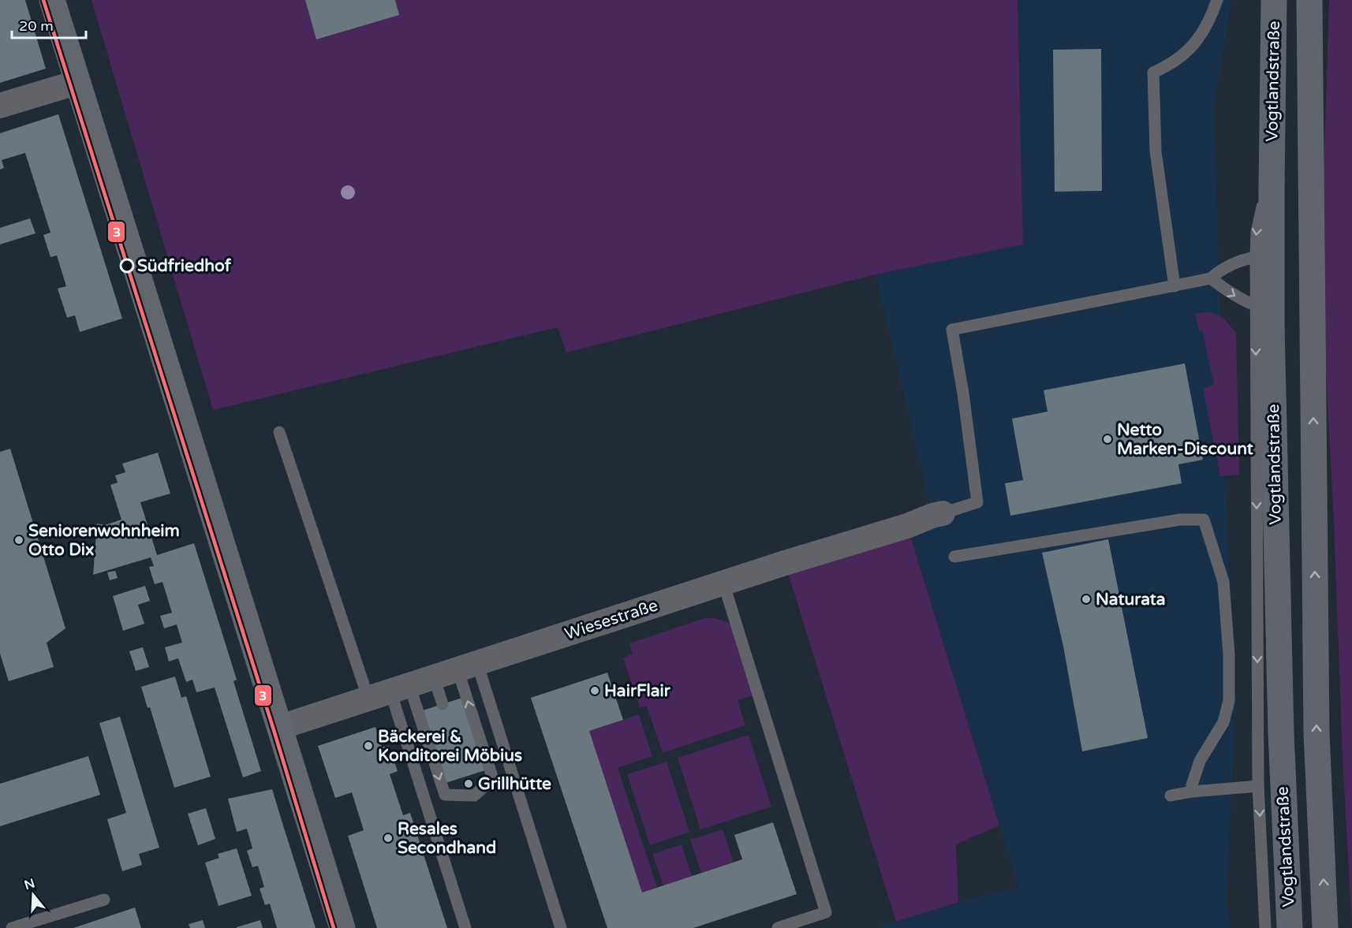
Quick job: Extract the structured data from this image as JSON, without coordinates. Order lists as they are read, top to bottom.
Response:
{
  "streets": {
    "main road": ["Vogtlandstraße"],
    "street": ["Wiesestraße"]
  },
  "places": [
    "Südfriedhof",
    "Netto Marken-Discount",
    "Seniorenwohnheim Otto Dix",
    "Naturata",
    "HairFlair",
    "Bäckerei & Konditorei Möbius",
    "Grillhütte",
    "Resales Secondhand"
  ],
  "lines": ["transit line 3"],
  "scale_bar": "20 m",
  "north": "top"
}
